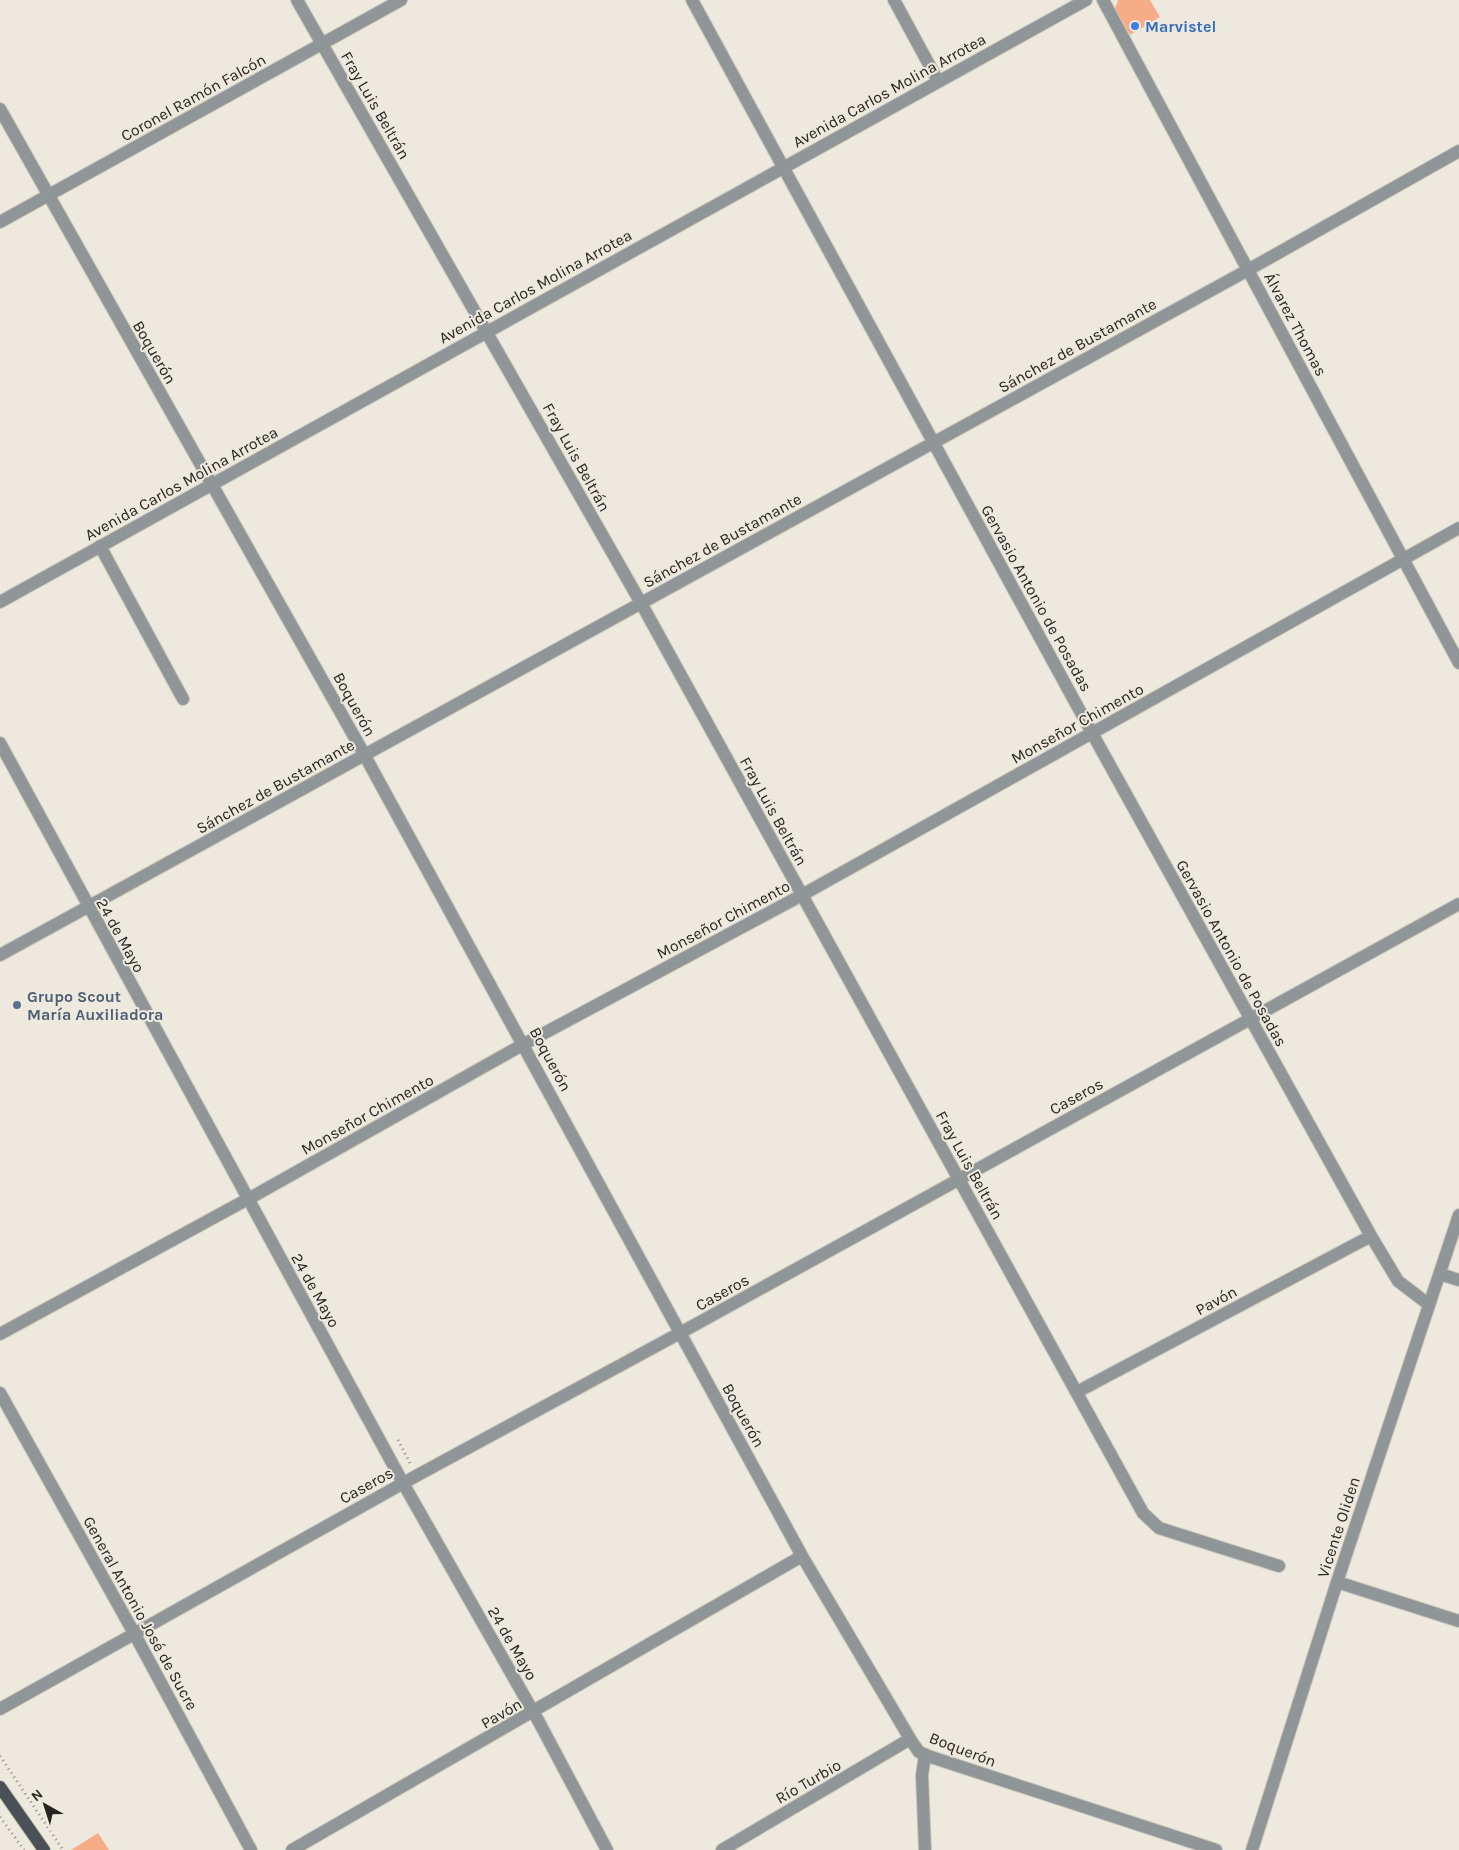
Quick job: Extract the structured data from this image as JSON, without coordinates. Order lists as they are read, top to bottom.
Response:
{
  "streets": {
    "street": [
      "Avenida Carlos Molina Arrotea",
      "Coronel Ramón Falcón",
      "Fray Luis Beltrán",
      "Álvarez Thomas",
      "Sánchez de Bustamante",
      "Boquerón",
      "Gervasio Antonio de Posadas",
      "Monseñor Chimento",
      "24 de Mayo",
      "Caseros",
      "Pavón",
      "Vicente Oliden",
      "General Antonio José de Sucre",
      "Río Turbio"
    ]
  },
  "crossings": [
    ["Avenida Carlos Molina Arrotea", "Fray Luis Beltrán"],
    ["Avenida Carlos Molina Arrotea", "Boquerón"],
    ["Avenida Carlos Molina Arrotea", "Gervasio Antonio de Posadas"],
    ["Coronel Ramón Falcón", "Fray Luis Beltrán"],
    ["Coronel Ramón Falcón", "Boquerón"],
    ["Fray Luis Beltrán", "Sánchez de Bustamante"],
    ["Fray Luis Beltrán", "Monseñor Chimento"],
    ["Fray Luis Beltrán", "Caseros"],
    ["Fray Luis Beltrán", "Pavón"],
    ["Álvarez Thomas", "Sánchez de Bustamante"],
    ["Álvarez Thomas", "Monseñor Chimento"],
    ["Sánchez de Bustamante", "Boquerón"],
    ["Sánchez de Bustamante", "Gervasio Antonio de Posadas"],
    ["Sánchez de Bustamante", "24 de Mayo"],
    ["Boquerón", "Monseñor Chimento"],
    ["Boquerón", "Caseros"],
    ["Boquerón", "Pavón"],
    ["Boquerón", "Río Turbio"],
    ["Gervasio Antonio de Posadas", "Monseñor Chimento"],
    ["Gervasio Antonio de Posadas", "Caseros"],
    ["Gervasio Antonio de Posadas", "Pavón"],
    ["Gervasio Antonio de Posadas", "Vicente Oliden"],
    ["Monseñor Chimento", "24 de Mayo"],
    ["24 de Mayo", "Caseros"],
    ["24 de Mayo", "Pavón"],
    ["Caseros", "General Antonio José de Sucre"]
  ],
  "places": ["Marvistel", "Grupo Scout María Auxiliadora"],
  "north": "top left"
}
